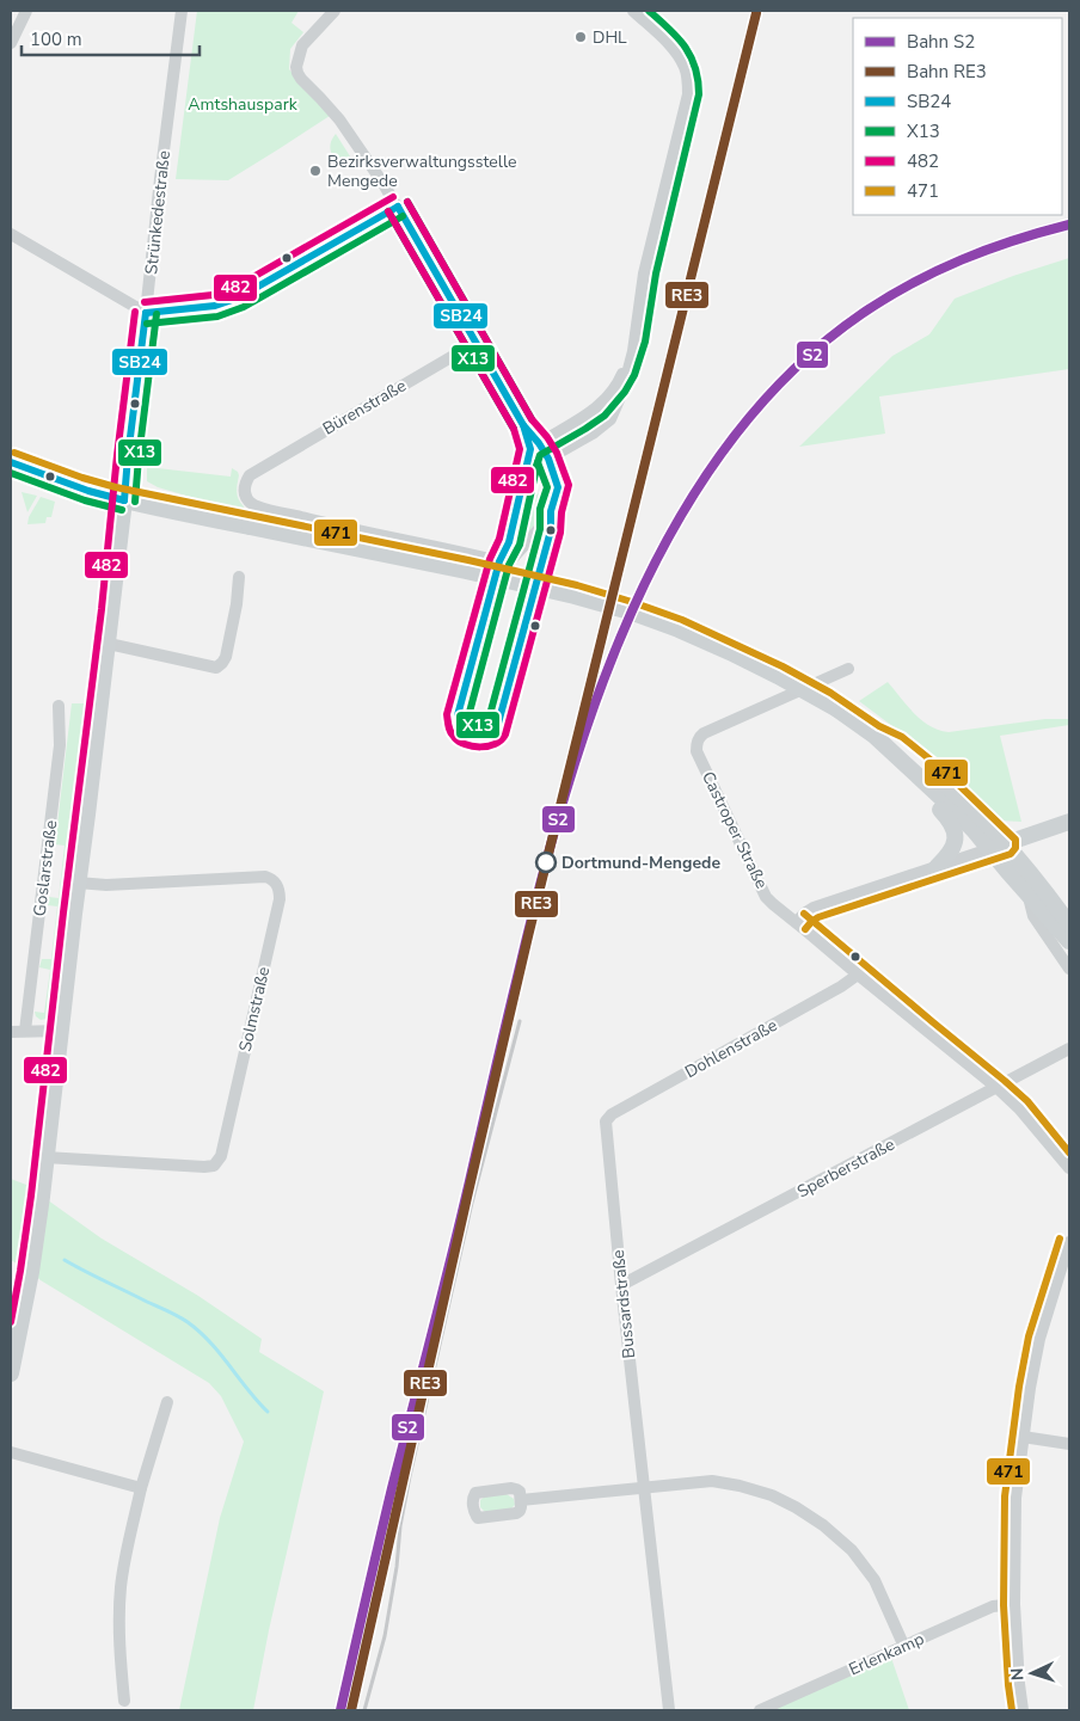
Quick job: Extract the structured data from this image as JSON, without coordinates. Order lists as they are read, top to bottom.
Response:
{
  "streets": {
    "main road": ["Strünkedestraße"],
    "street": [
      "Bürenstraße",
      "Castroper Straße",
      "Goslarstraße",
      "Solmstraße",
      "Dohlenstraße",
      "Sperberstraße",
      "Bussardstraße",
      "Erlenkamp"
    ]
  },
  "crossings": [
    ["Strünkedestraße", "Solmstraße"],
    ["Castroper Straße", "Dohlenstraße"],
    ["Castroper Straße", "Sperberstraße"],
    ["Dohlenstraße", "Bussardstraße"],
    ["Sperberstraße", "Bussardstraße"]
  ],
  "parks": ["Amtshauspark"],
  "places": ["DHL", "Bezirksverwaltungsstelle Mengede", "Dortmund-Mengede"],
  "lines": [
    "transit line X13",
    "rail line RE3",
    "transit line 482",
    "transit line SB24",
    "rail line S2",
    "transit line 471"
  ],
  "legend": [
    "Bahn S2",
    "Bahn RE3",
    "SB24",
    "X13",
    "482",
    "471"
  ],
  "scale_bar": "100 m",
  "north": "left"
}
